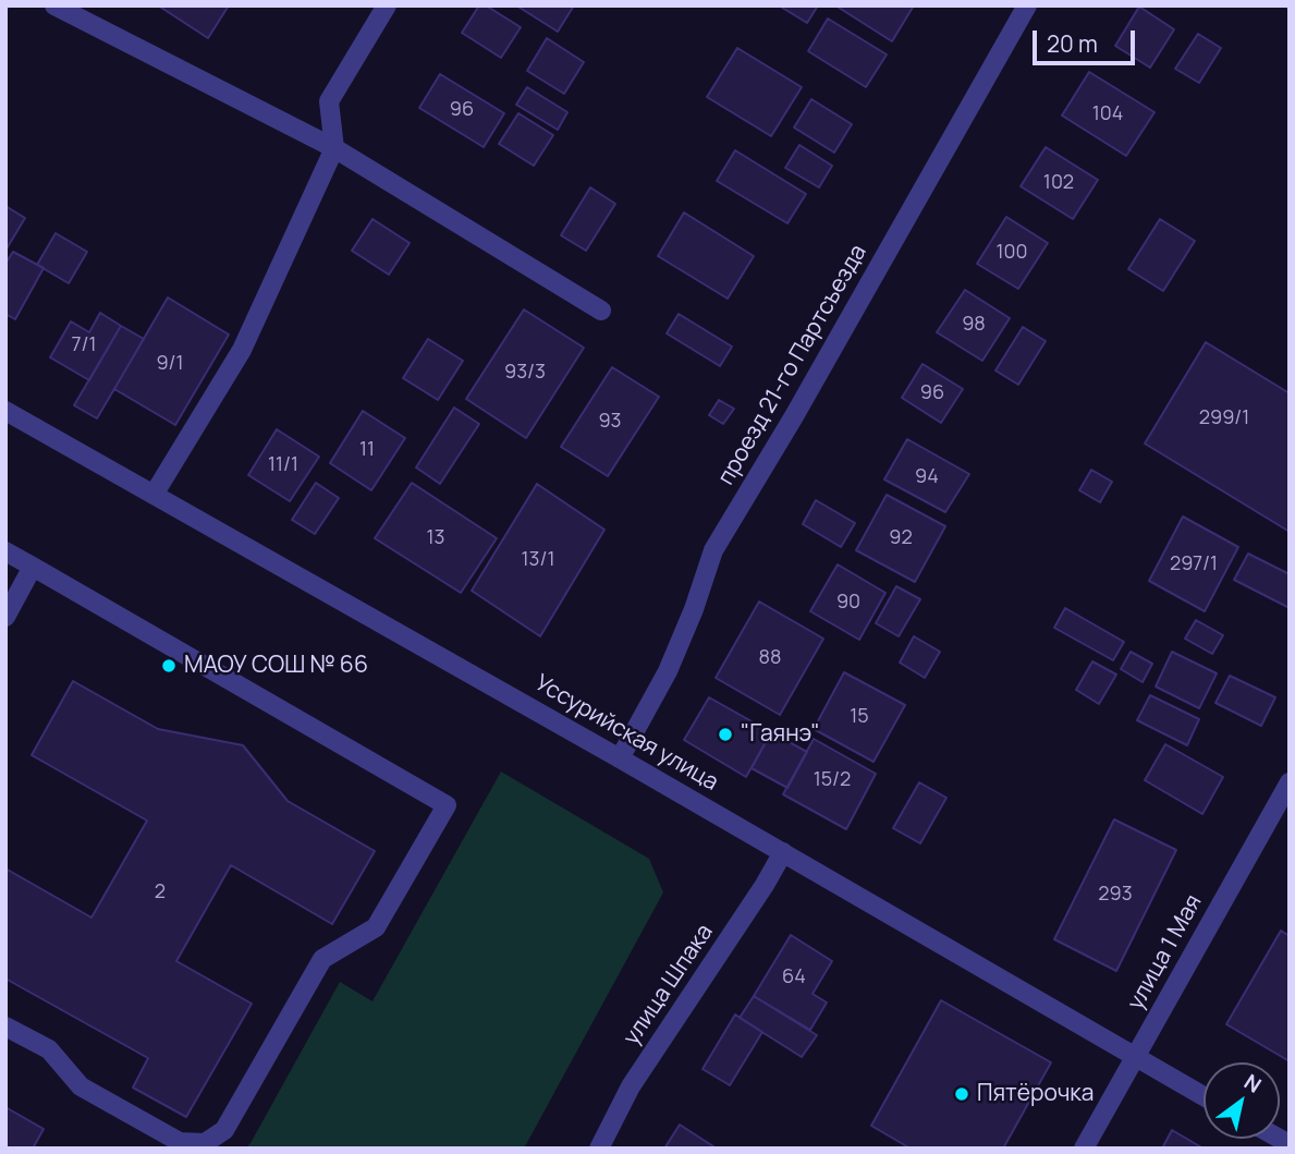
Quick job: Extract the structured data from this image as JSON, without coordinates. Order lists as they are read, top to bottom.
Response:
{
  "streets": {
    "street": [
      "проезд 21-го Партсъезда",
      "Уссурийская улица",
      "улица 1 Мая",
      "улица Шпака"
    ]
  },
  "crossings": [
    ["проезд 21-го Партсъезда", "Уссурийская улица"],
    ["Уссурийская улица", "улица 1 Мая"],
    ["Уссурийская улица", "улица Шпака"]
  ],
  "places": ["МАОУ СОШ № 66", "\"Гаянэ\"", "Пятёрочка"],
  "house_numbers": [
    "96",
    "104",
    "102",
    "100",
    "98",
    "7/1",
    "9/1",
    "93/3",
    "96",
    "299/1",
    "93",
    "11",
    "11/1",
    "94",
    "13",
    "92",
    "13/1",
    "297/1",
    "90",
    "88",
    "15",
    "15/2",
    "2",
    "293",
    "64"
  ],
  "scale_bar": "20 m",
  "north": "top right"
}
